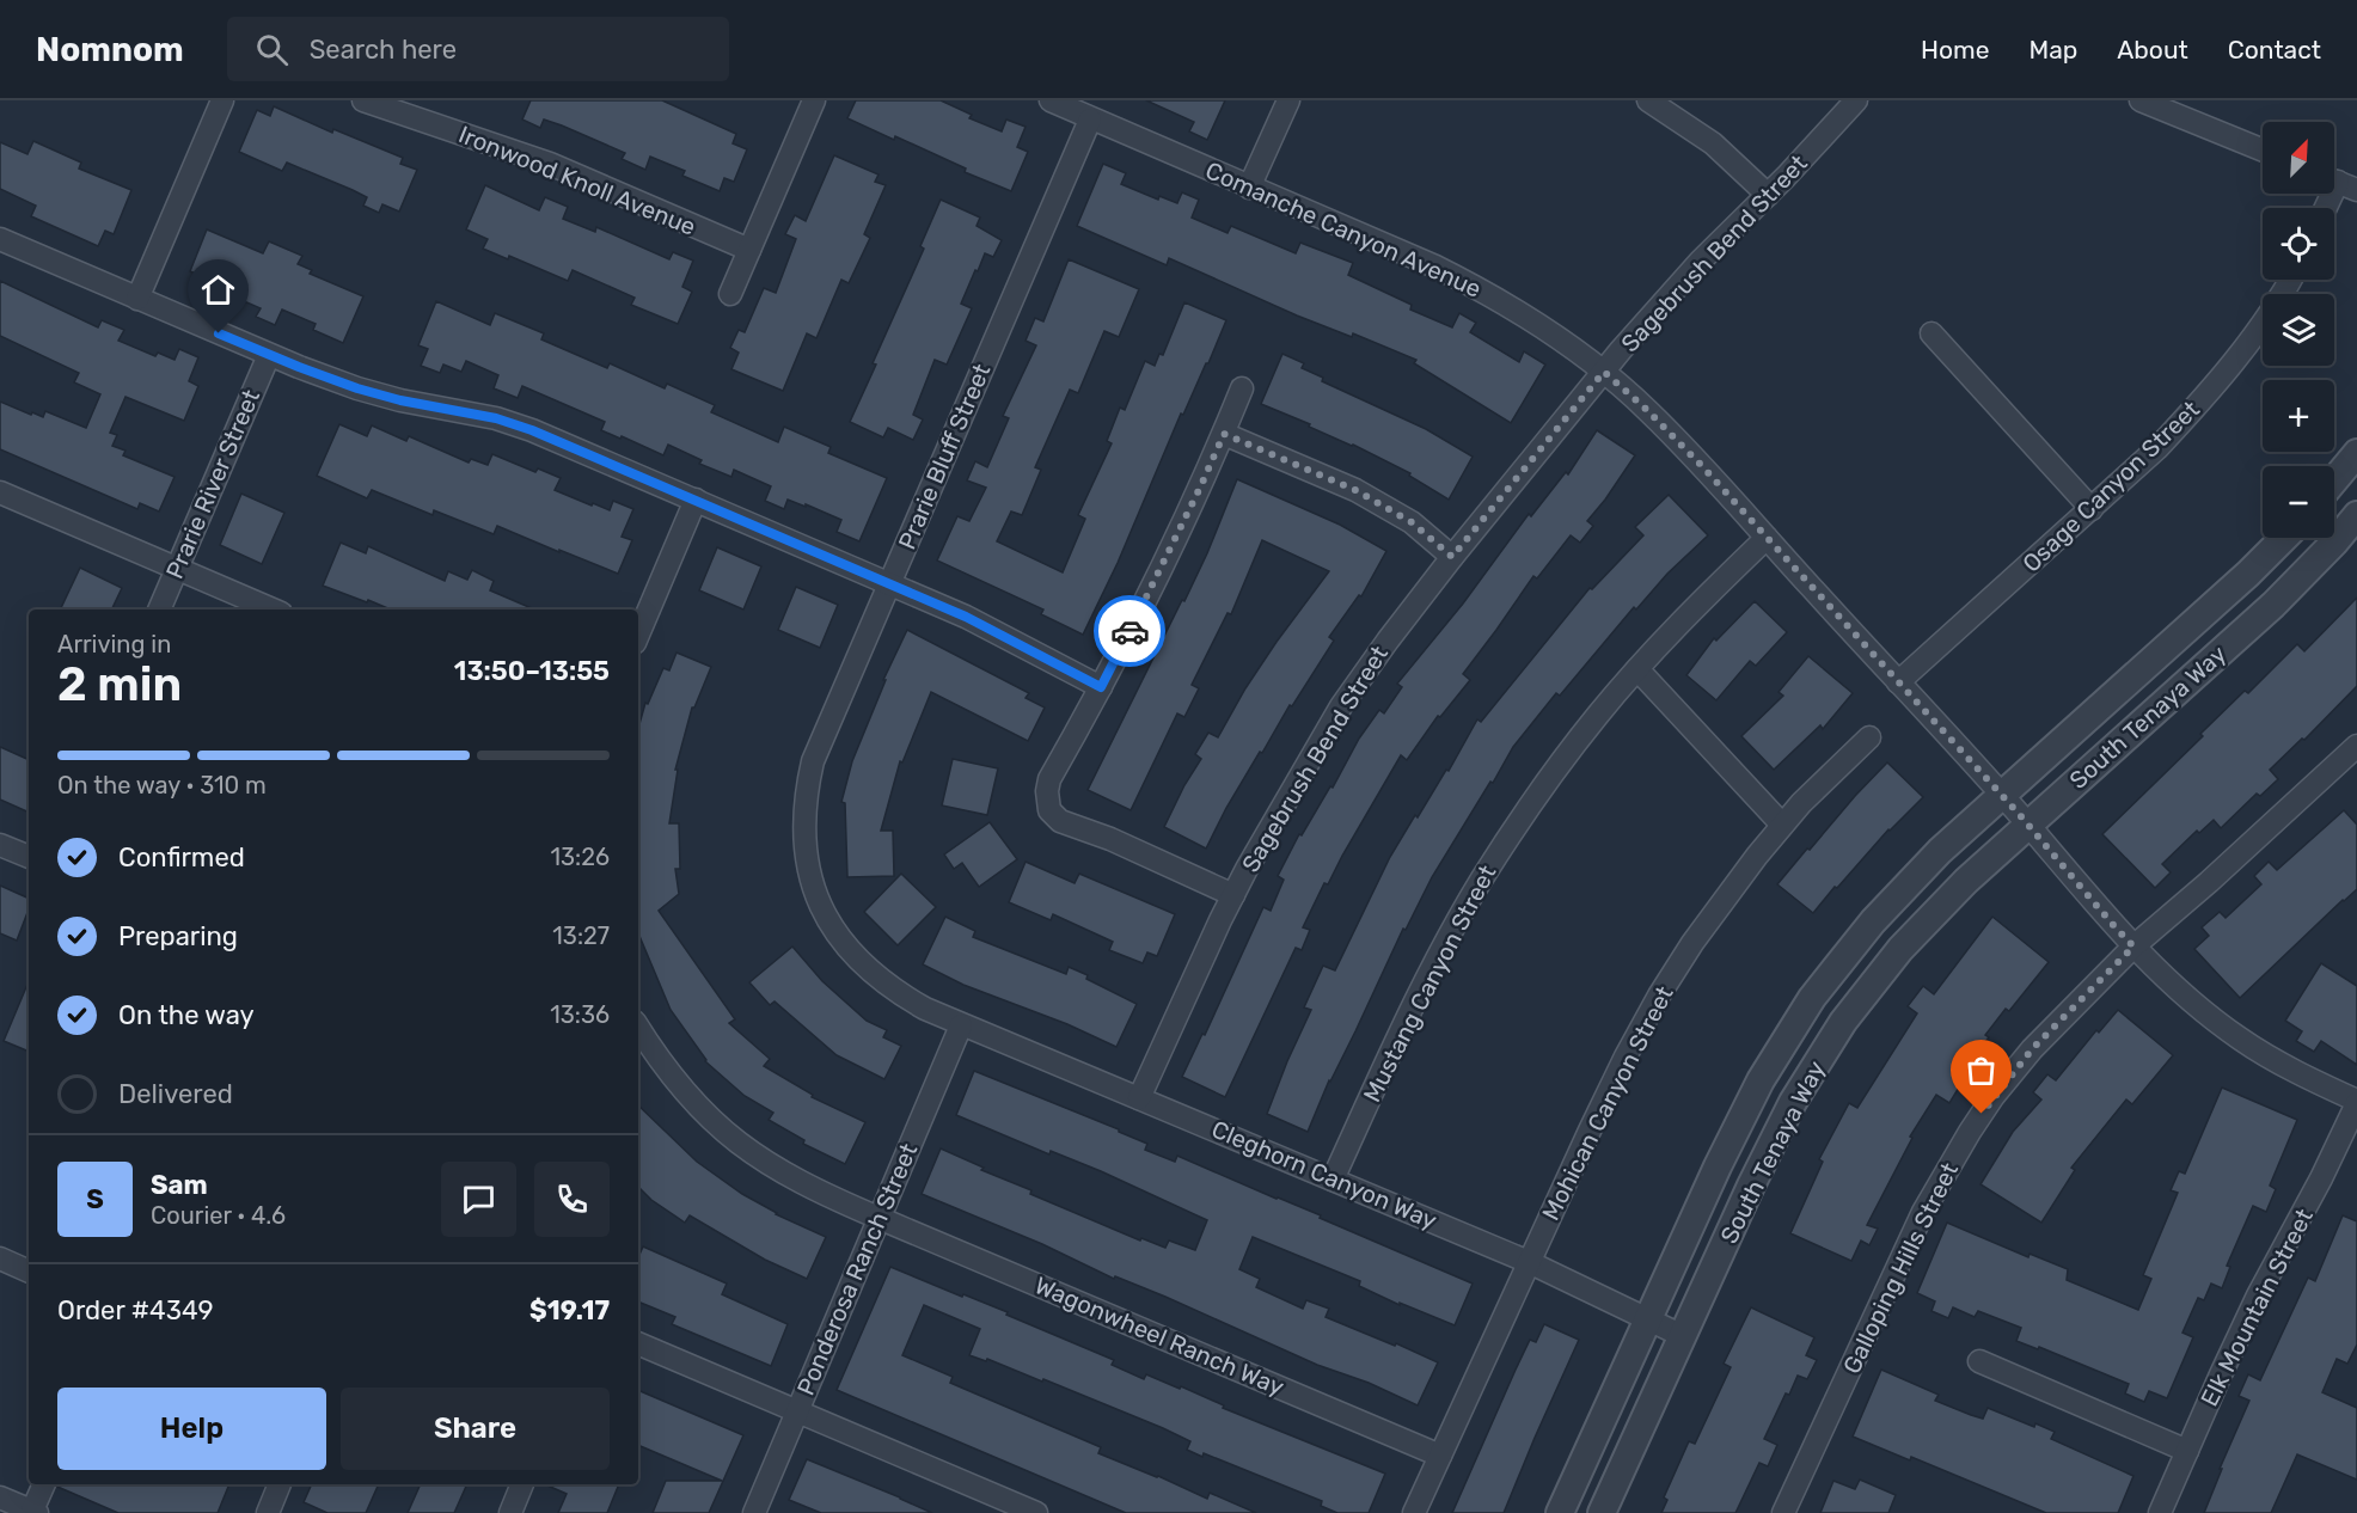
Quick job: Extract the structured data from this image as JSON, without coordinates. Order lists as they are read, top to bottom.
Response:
{
  "streets": {
    "street": [
      "Ironwood Knoll Avenue",
      "Comanche Canyon Avenue",
      "Sagebrush Bend Street",
      "Prarie Bluff Street",
      "Prarie River Street",
      "Osage Canyon Street",
      "South Tenaya Way",
      "Mustang Canyon Street",
      "Mohican Canyon Street",
      "Cleghorn Canyon Way",
      "Galloping Hills Street",
      "Ponderosa Ranch Street",
      "Elk Mountain Street",
      "Wagonwheel Ranch Way"
    ]
  },
  "crossings": [
    ["Comanche Canyon Avenue", "Sagebrush Bend Street"],
    ["Comanche Canyon Avenue", "Prarie Bluff Street"],
    ["Comanche Canyon Avenue", "Osage Canyon Street"],
    ["Comanche Canyon Avenue", "South Tenaya Way"],
    ["Comanche Canyon Avenue", "Mustang Canyon Street"],
    ["Comanche Canyon Avenue", "Galloping Hills Street"],
    ["Comanche Canyon Avenue", "Elk Mountain Street"],
    ["Sagebrush Bend Street", "Cleghorn Canyon Way"],
    ["Prarie Bluff Street", "Cleghorn Canyon Way"],
    ["Prarie Bluff Street", "Ponderosa Ranch Street"],
    ["South Tenaya Way", "Cleghorn Canyon Way"],
    ["Mustang Canyon Street", "Cleghorn Canyon Way"],
    ["Mohican Canyon Street", "Cleghorn Canyon Way"],
    ["Mohican Canyon Street", "Wagonwheel Ranch Way"],
    ["Cleghorn Canyon Way", "Ponderosa Ranch Street"],
    ["Ponderosa Ranch Street", "Wagonwheel Ranch Way"]
  ],
  "north": "top right",
  "page": {
    "header": "Nomnom",
    "search": "Search here",
    "nav": [
      "Home",
      "Map",
      "About",
      "Contact"
    ],
    "map_buttons": ["+", "−"],
    "heading": ["2 min", "Arriving in", "13:50–13:55"],
    "panel": [
      "Sam",
      "Courier · 4.6",
      "Order #4349",
      "$19.17"
    ],
    "bar": "On the way · 310 m",
    "list": [
      ["Confirmed", "13:26"],
      ["Preparing", "13:27"],
      ["On the way", "13:36"],
      "Delivered"
    ],
    "round": "S",
    "buttons": ["Help", "Share"]
  }
}
